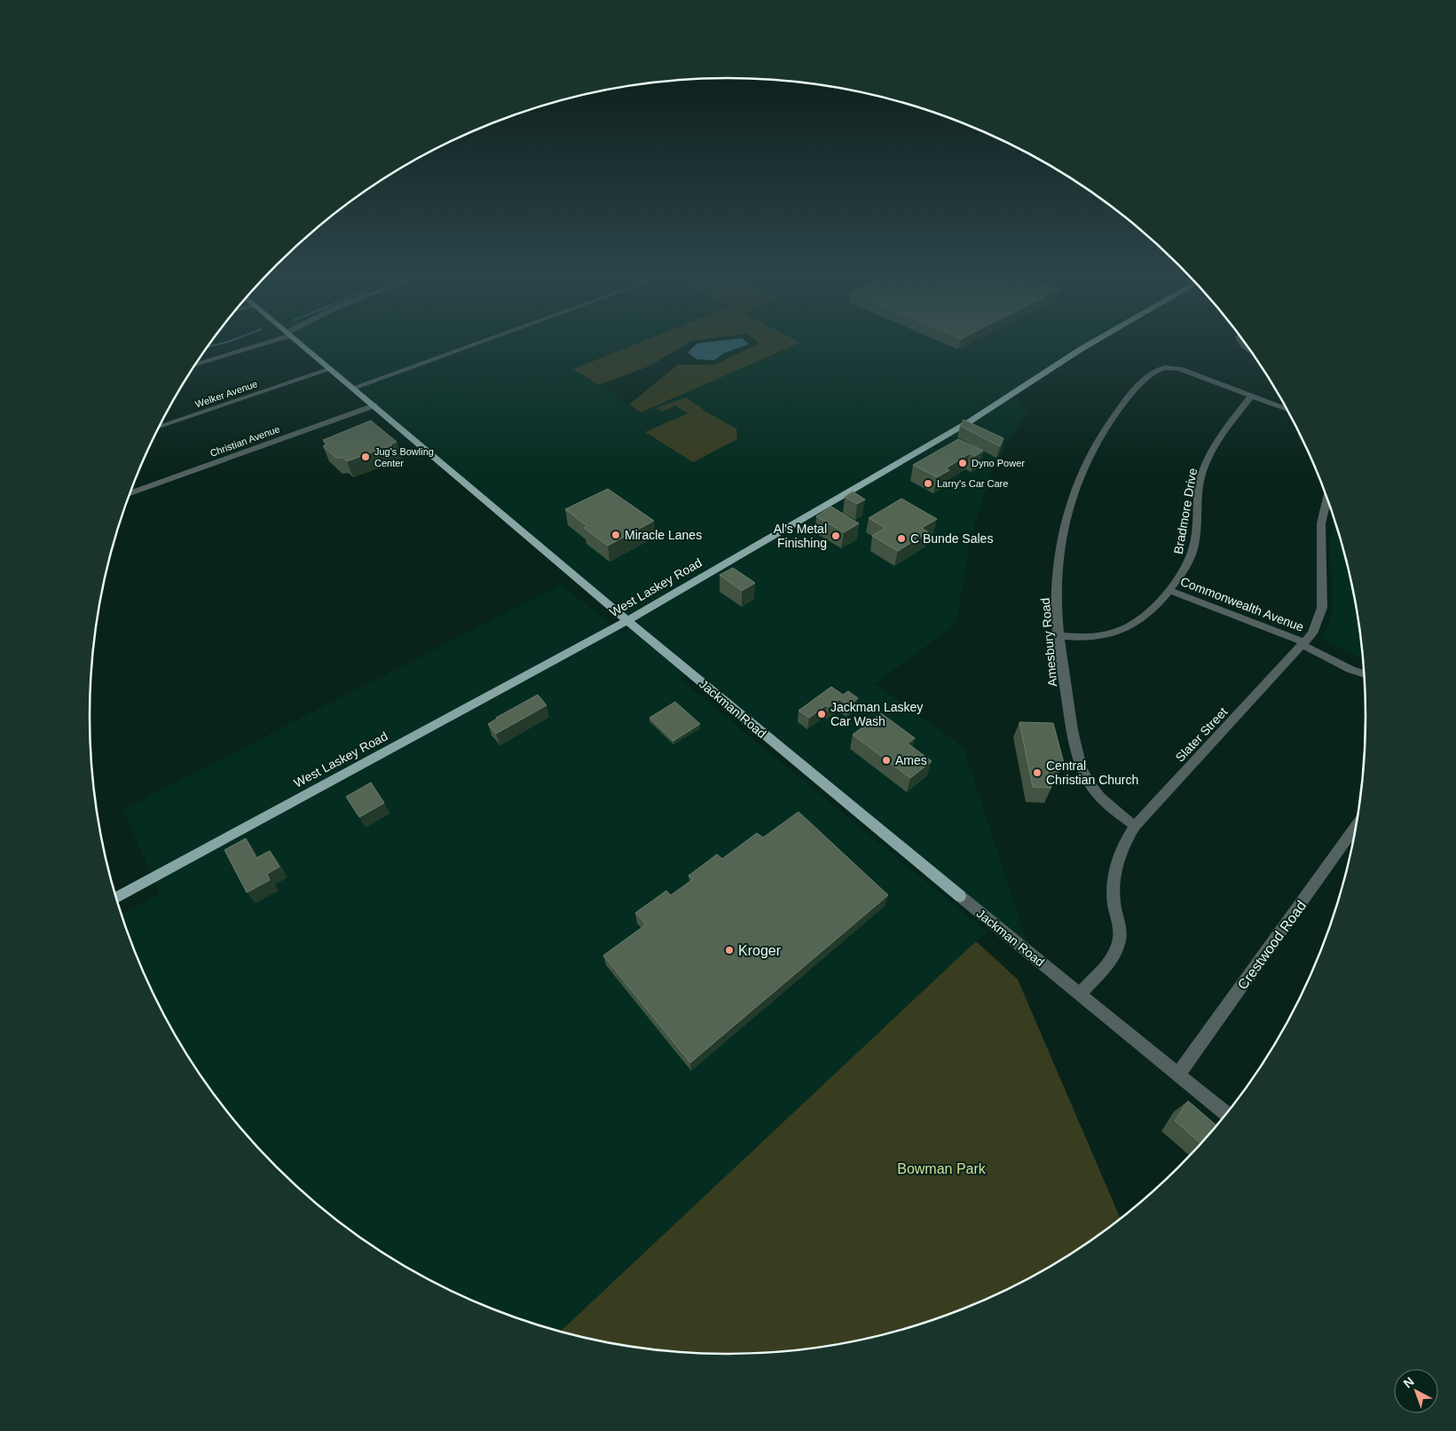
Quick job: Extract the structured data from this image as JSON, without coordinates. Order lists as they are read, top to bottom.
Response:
{
  "streets": {
    "main road": ["West Laskey Road", "Jackman Road"],
    "street": [
      "Welker Avenue",
      "Christian Avenue",
      "Bradmore Drive",
      "Commonwealth Avenue",
      "Amesbury Road",
      "Slater Street",
      "Crestwood Road"
    ]
  },
  "crossings": [
    ["Welker Avenue", "Jackman Road"],
    ["Christian Avenue", "Jackman Road"],
    ["Bradmore Drive", "Commonwealth Avenue"],
    ["Bradmore Drive", "Amesbury Road"],
    ["West Laskey Road", "Jackman Road"],
    ["Commonwealth Avenue", "Slater Street"],
    ["Amesbury Road", "Slater Street"],
    ["Jackman Road", "Slater Street"],
    ["Jackman Road", "Crestwood Road"]
  ],
  "parks": ["Bowman Park"],
  "places": [
    "Jug's Bowling Center",
    "Dyno Power",
    "Larry's Car Care",
    "Miracle Lanes",
    "Al's Metal Finishing",
    "C Bunde Sales",
    "Jackman Laskey Car Wash",
    "Ames",
    "Central Christian Church",
    "Kroger"
  ],
  "north": "top left"
}
